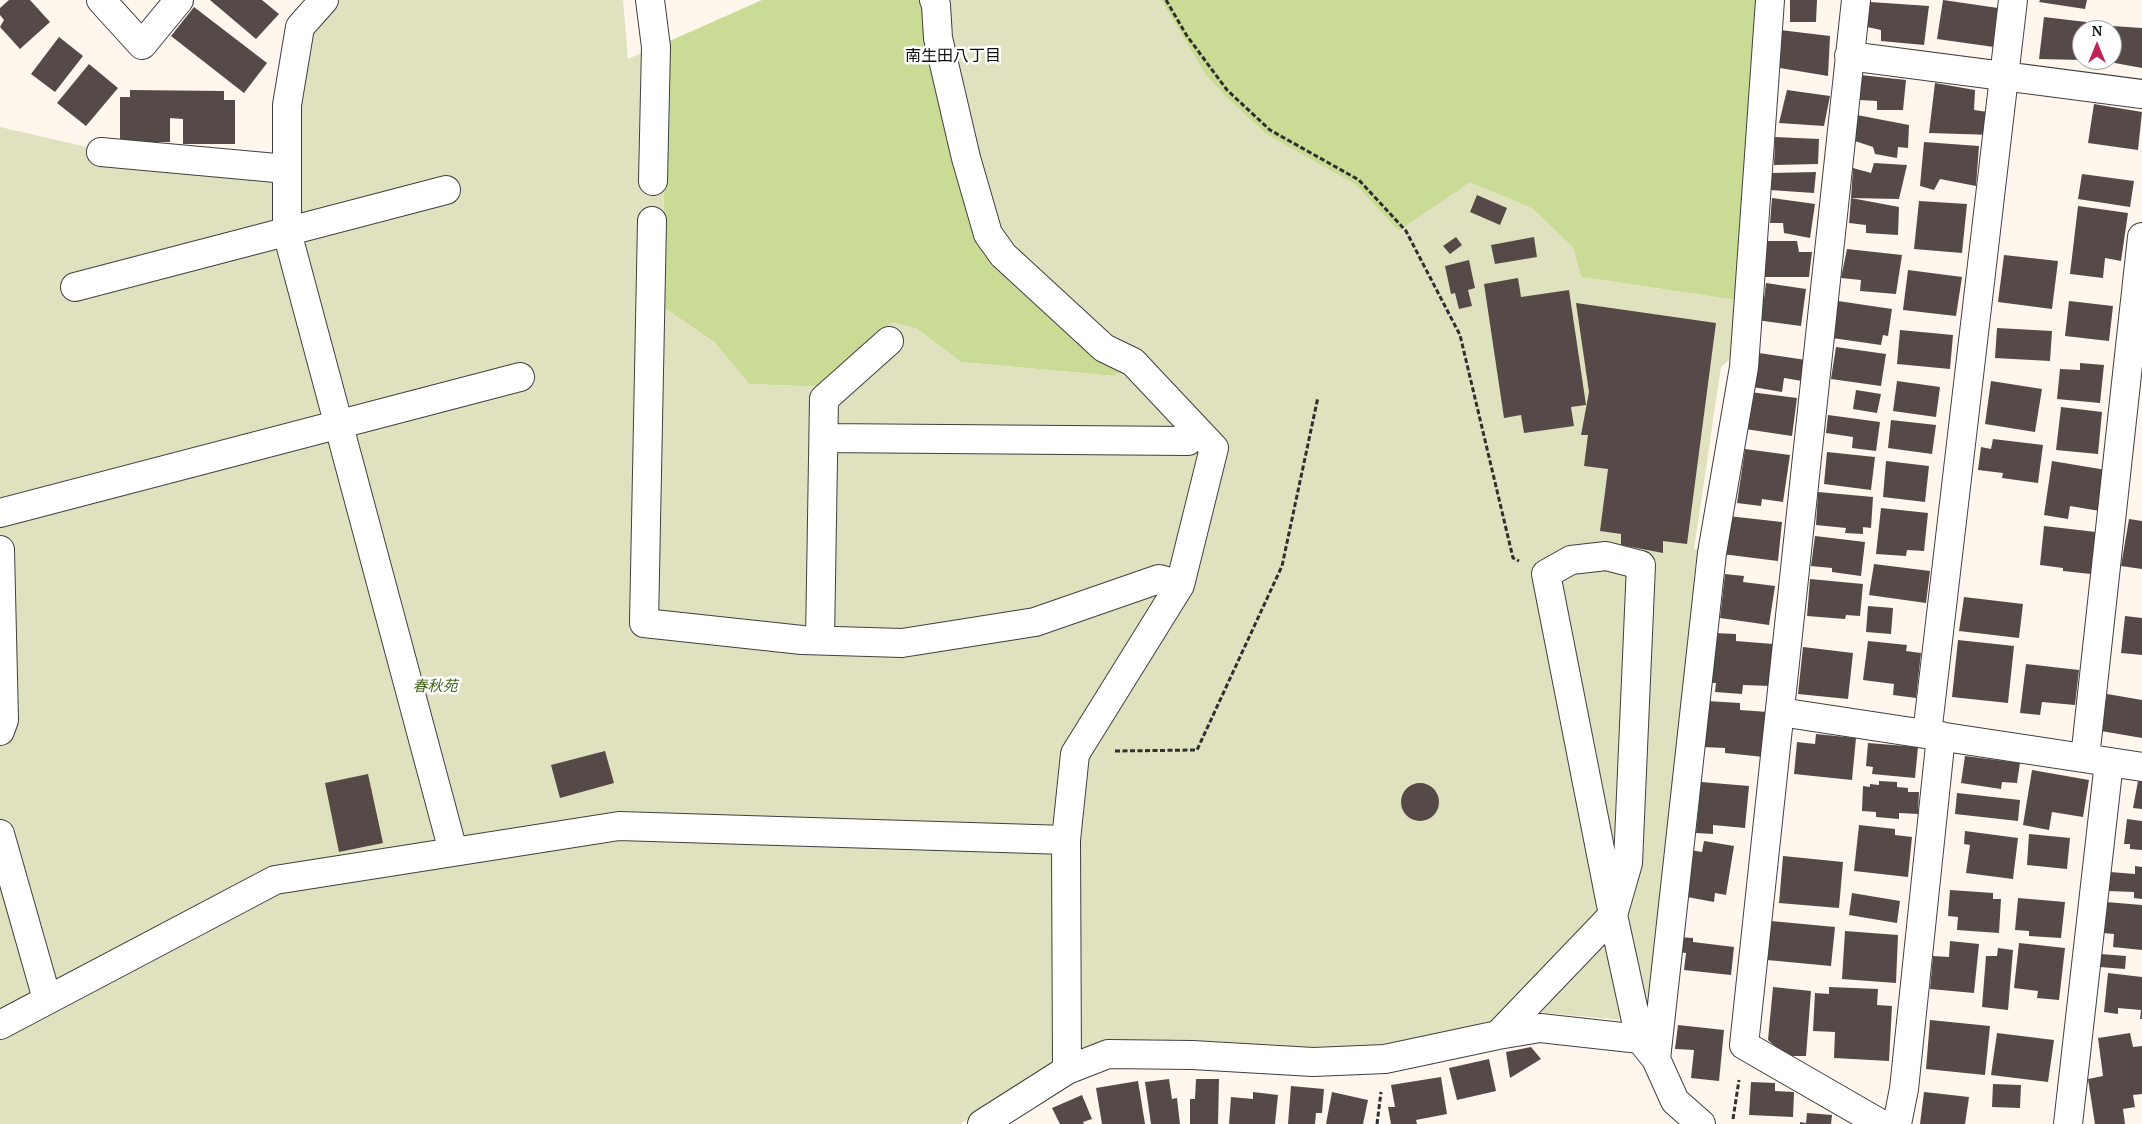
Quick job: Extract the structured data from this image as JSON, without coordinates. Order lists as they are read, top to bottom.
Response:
{
  "districts": ["南生田八丁目"],
  "parks": ["春秋苑"],
  "north": "top"
}
